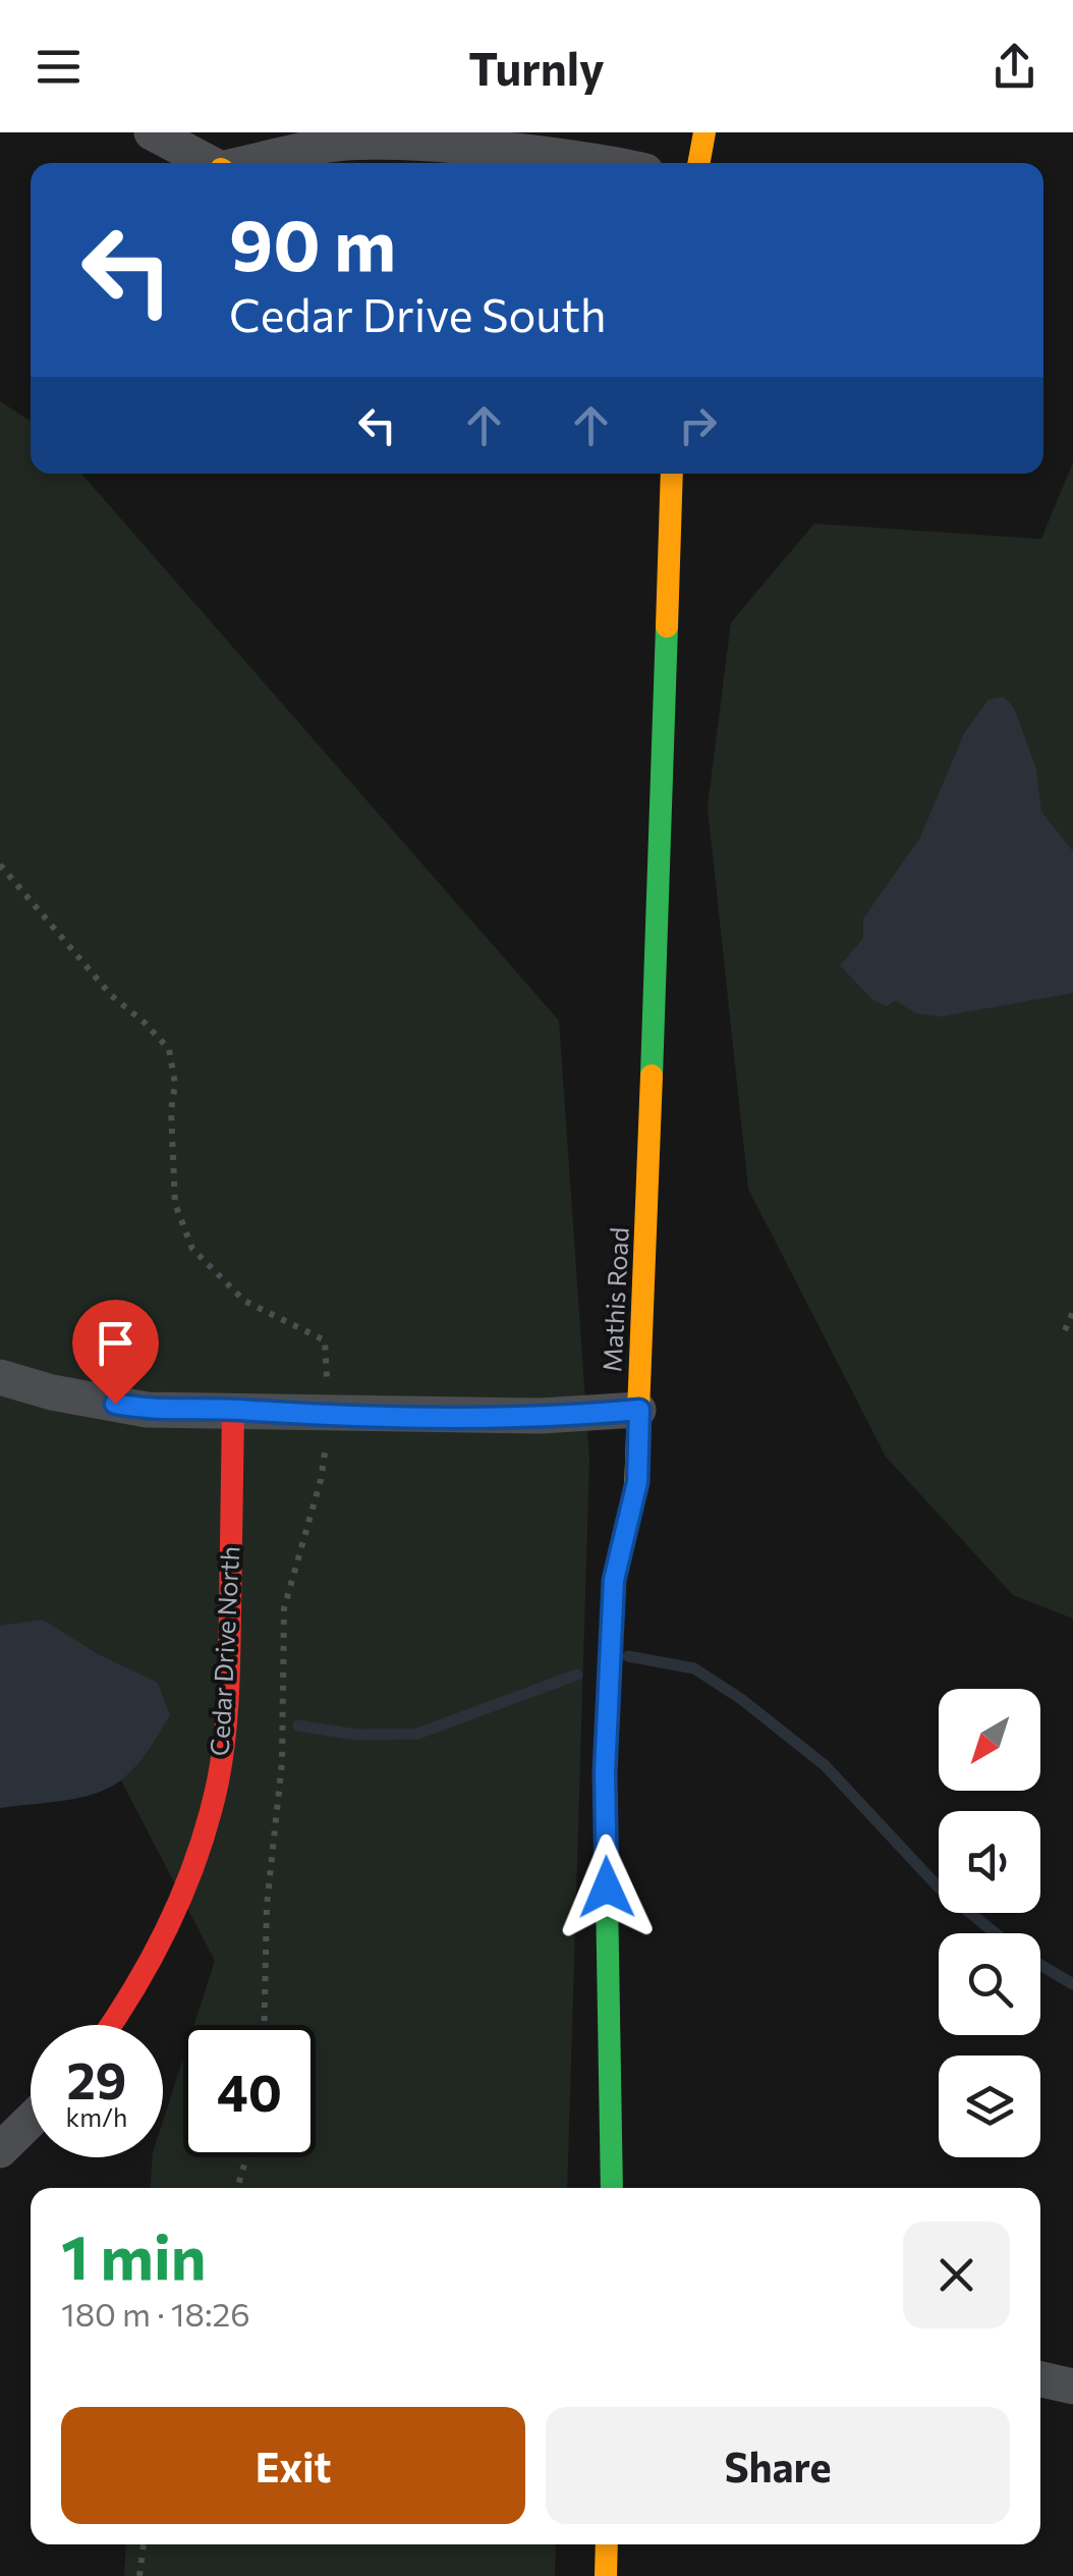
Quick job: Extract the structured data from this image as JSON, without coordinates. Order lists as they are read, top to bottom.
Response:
{
  "streets": {
    "street": ["Mathis Road", "Cedar Drive North"]
  },
  "north": "bottom left",
  "page": {
    "header": "Turnly",
    "turn": ["90 m", "Cedar Drive South"],
    "speed": "29 km/h",
    "limit": "40",
    "heading": ["1 min", "180 m · 18:26"],
    "buttons": ["Exit", "Share"]
  }
}
